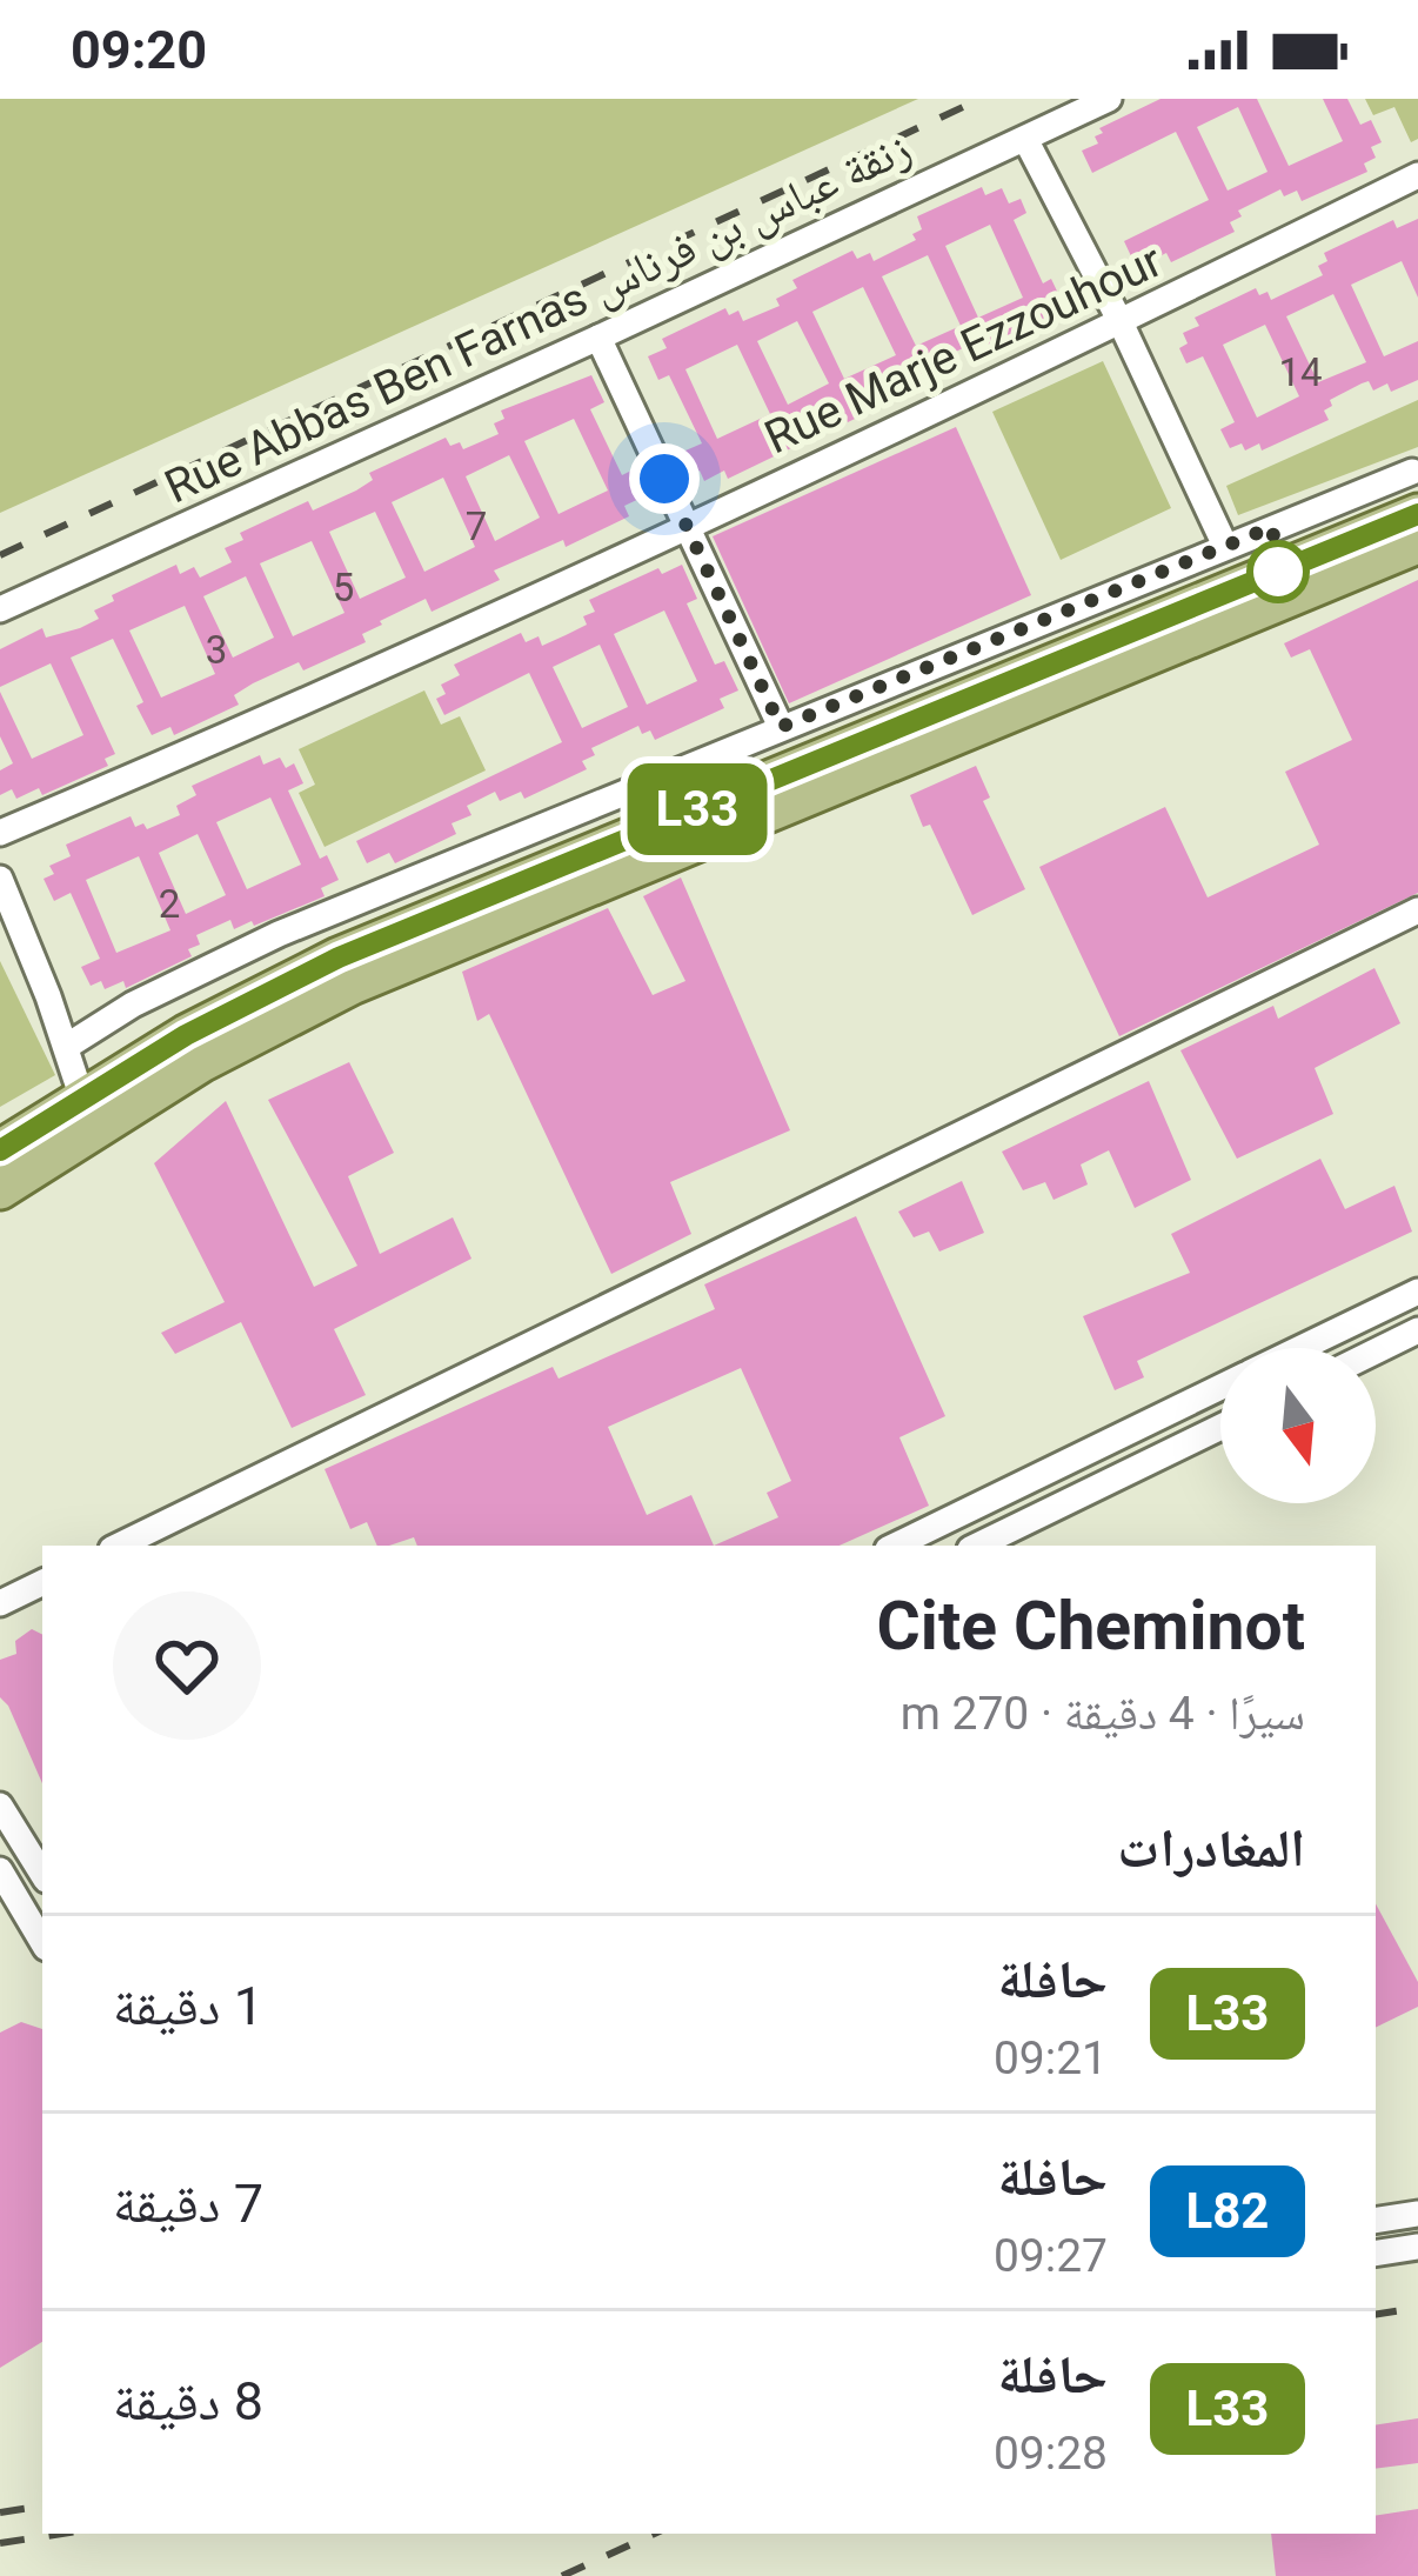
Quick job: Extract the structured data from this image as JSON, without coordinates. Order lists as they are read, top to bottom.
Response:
{
  "streets": {
    "street": ["Rue Abbas Ben Farnas زنقة عباس بن فرناس", "Rue Marje Ezzouhour"]
  },
  "lines": ["bus line L33"],
  "house_numbers": [
    "14",
    "7",
    "5",
    "3",
    "2"
  ],
  "north": "bottom",
  "page": {
    "status": "09:20",
    "on_map": "L33",
    "heading": [
      ["Cite Cheminot", "سيرًا · 4 دقيقة · 270 m"],
      "المغادرات"
    ],
    "list": [
      {
        "mark": "L33",
        "name": "حافلة",
        "note": "09:21",
        "value": "1 دقيقة"
      },
      {
        "mark": "L82",
        "name": "حافلة",
        "note": "09:27",
        "value": "7 دقيقة"
      },
      {
        "mark": "L33",
        "name": "حافلة",
        "note": "09:28",
        "value": "8 دقيقة"
      }
    ]
  }
}
